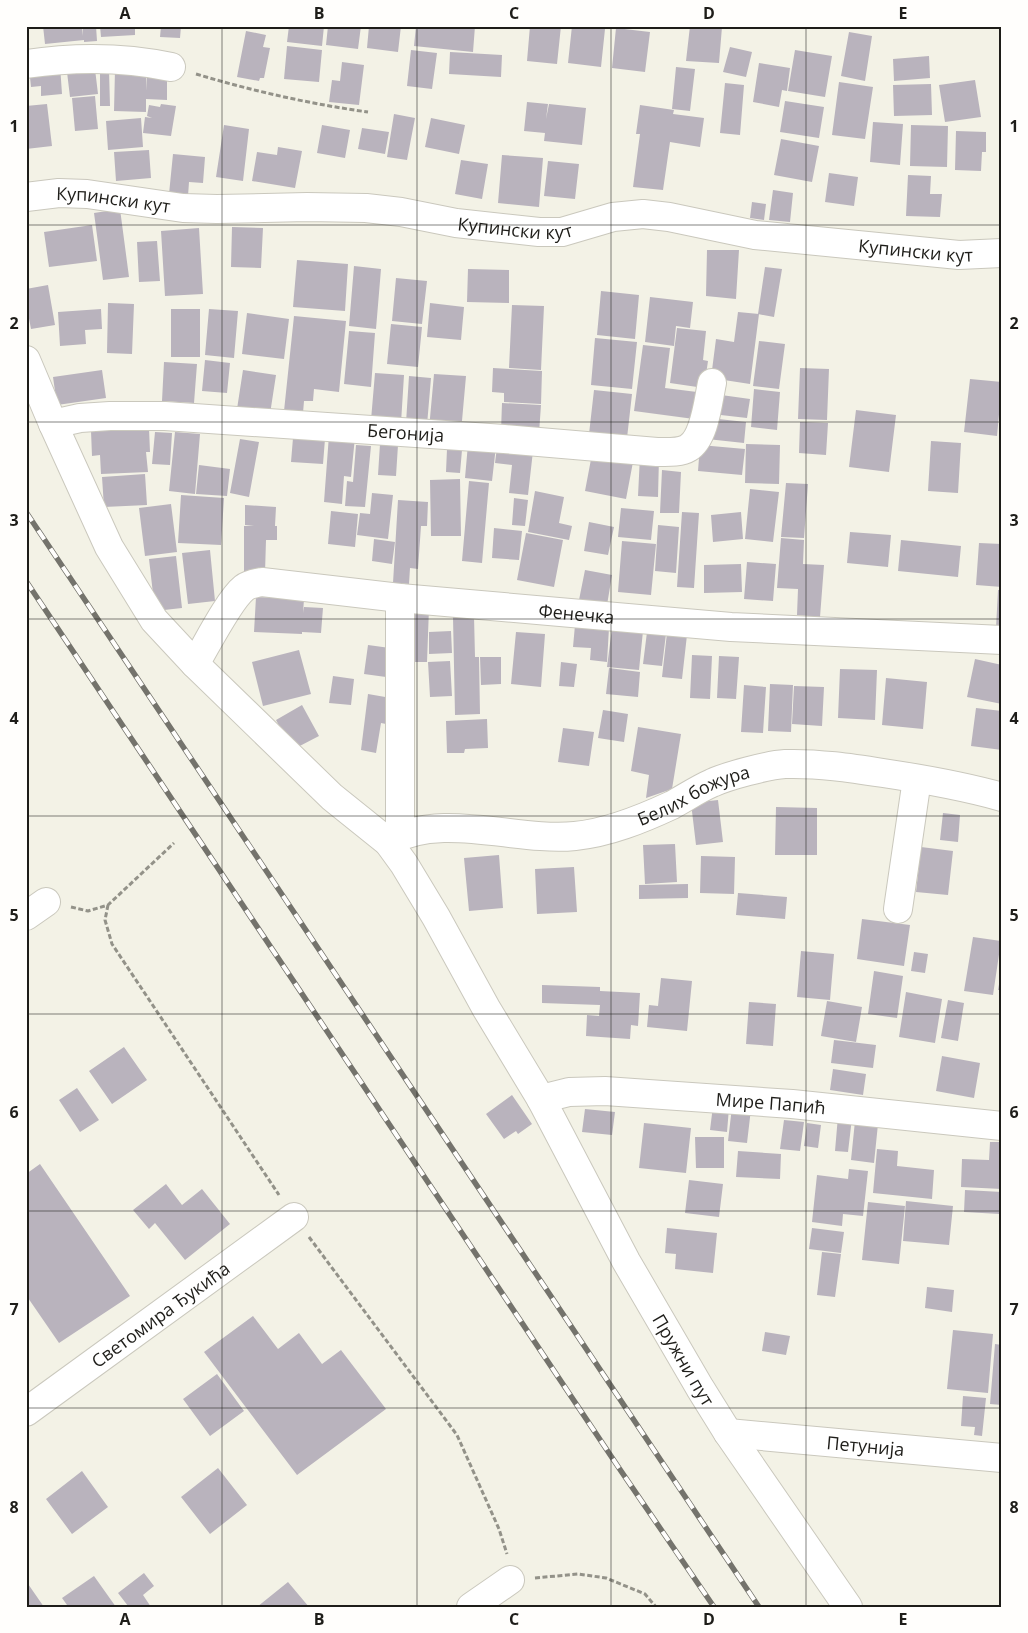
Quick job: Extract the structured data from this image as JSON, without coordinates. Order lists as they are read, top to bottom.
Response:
{
  "streets": {
    "street": [
      "Купински кут",
      "Бегонија",
      "Фенечка",
      "Белих божура",
      "Мире Папић",
      "Светомира Ђукића",
      "Пружни пут",
      "Петунија"
    ]
  },
  "crossings": [
    ["Бегонија", "Пружни пут"],
    ["Фенечка", "Пружни пут"],
    ["Белих божура", "Пружни пут"],
    ["Мире Папић", "Пружни пут"],
    ["Пружни пут", "Петунија"]
  ],
  "grid": {
    "columns": [
      "A",
      "B",
      "C",
      "D",
      "E"
    ],
    "rows": [
      "1",
      "2",
      "3",
      "4",
      "5",
      "6",
      "7",
      "8"
    ]
  }
}
